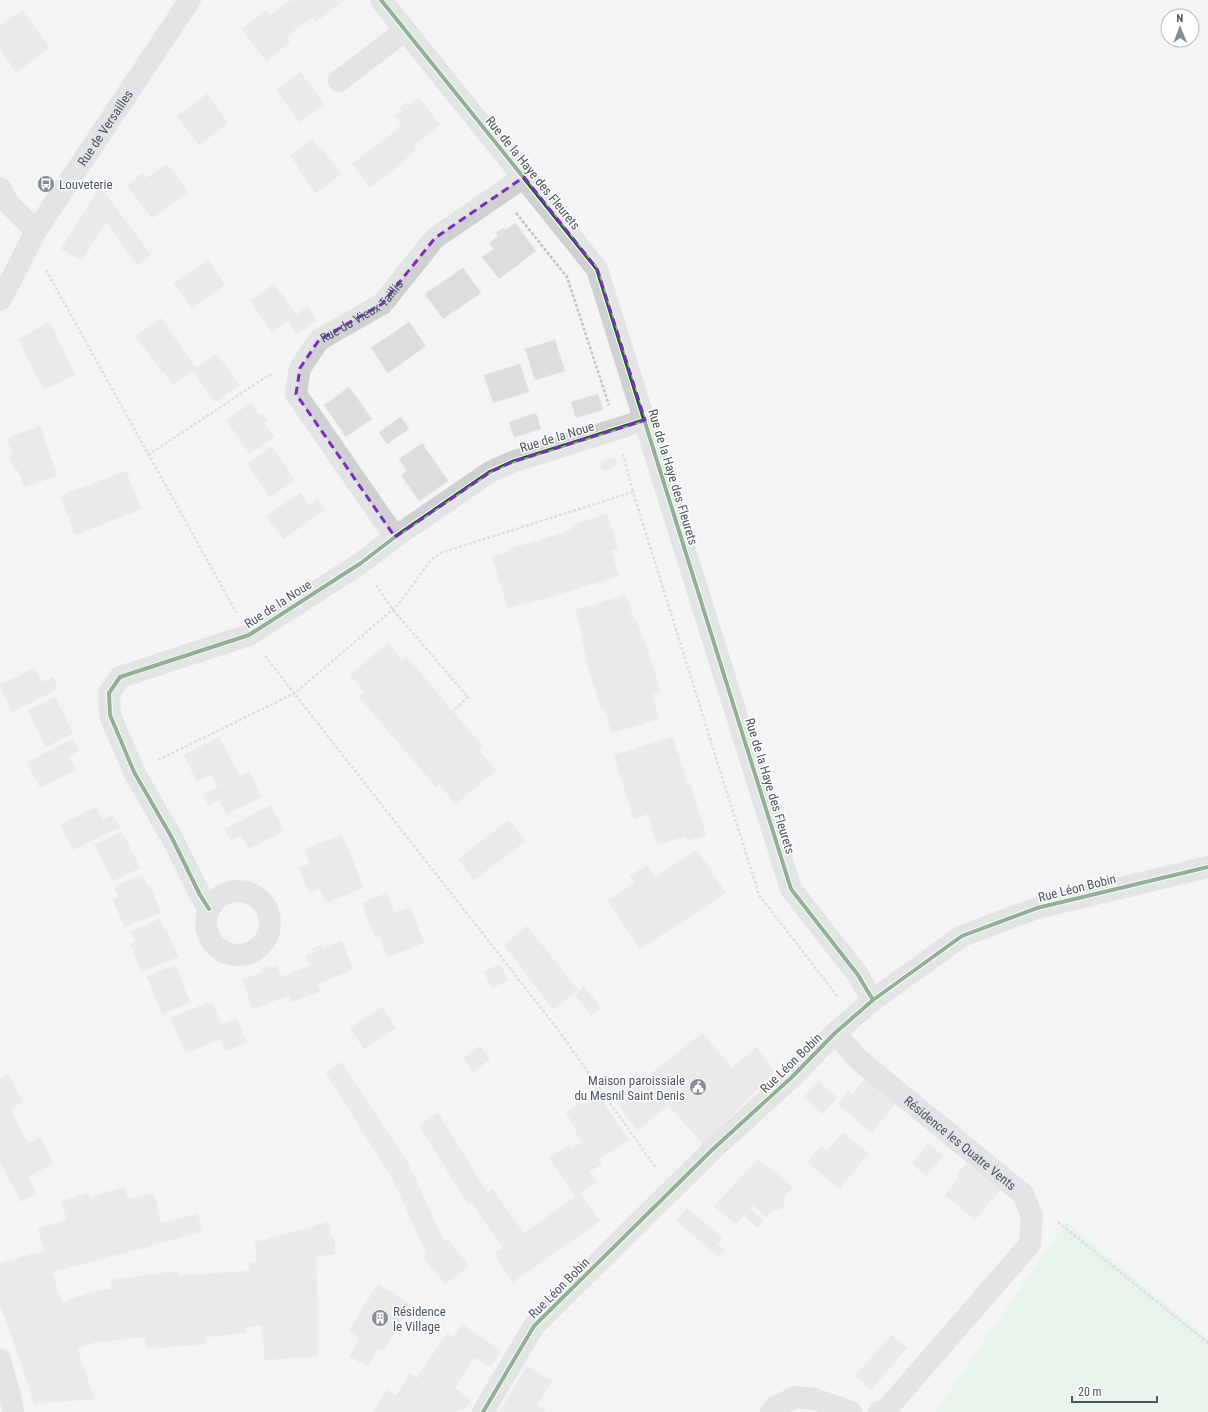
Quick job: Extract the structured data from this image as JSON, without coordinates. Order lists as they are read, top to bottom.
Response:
{
  "streets": {
    "street": [
      "Rue de Versailles",
      "Rue de la Haye des Fleurets",
      "Rue du Vieux Taillis",
      "Rue de la Noue",
      "Rue Léon Bobin",
      "Résidence les Quatre Vents"
    ]
  },
  "crossings": [
    ["Rue de la Haye des Fleurets", "Rue du Vieux Taillis"],
    ["Rue de la Haye des Fleurets", "Rue de la Noue"],
    ["Rue de la Haye des Fleurets", "Rue Léon Bobin"],
    ["Rue du Vieux Taillis", "Rue de la Noue"],
    ["Rue Léon Bobin", "Résidence les Quatre Vents"]
  ],
  "places": {
    "bus stop": ["Louveterie"],
    "public building": ["Maison paroissiale du Mesnil Saint Denis"],
    "building": ["Résidence le Village"]
  },
  "scale_bar": "20 m",
  "north": "top"
}
